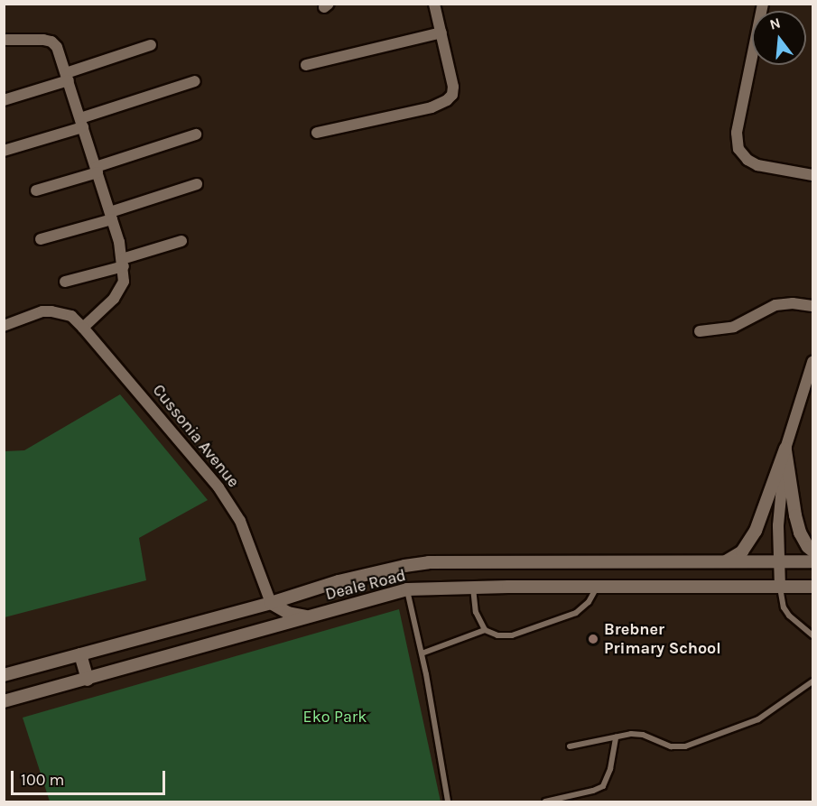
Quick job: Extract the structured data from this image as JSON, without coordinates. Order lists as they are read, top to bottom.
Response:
{
  "streets": {
    "street": ["Cussonia Avenue", "Deale Road"]
  },
  "crossings": [
    ["Cussonia Avenue", "Deale Road"]
  ],
  "parks": ["Eko Park"],
  "places": ["Brebner Primary School"],
  "scale_bar": "100 m",
  "north": "top"
}
